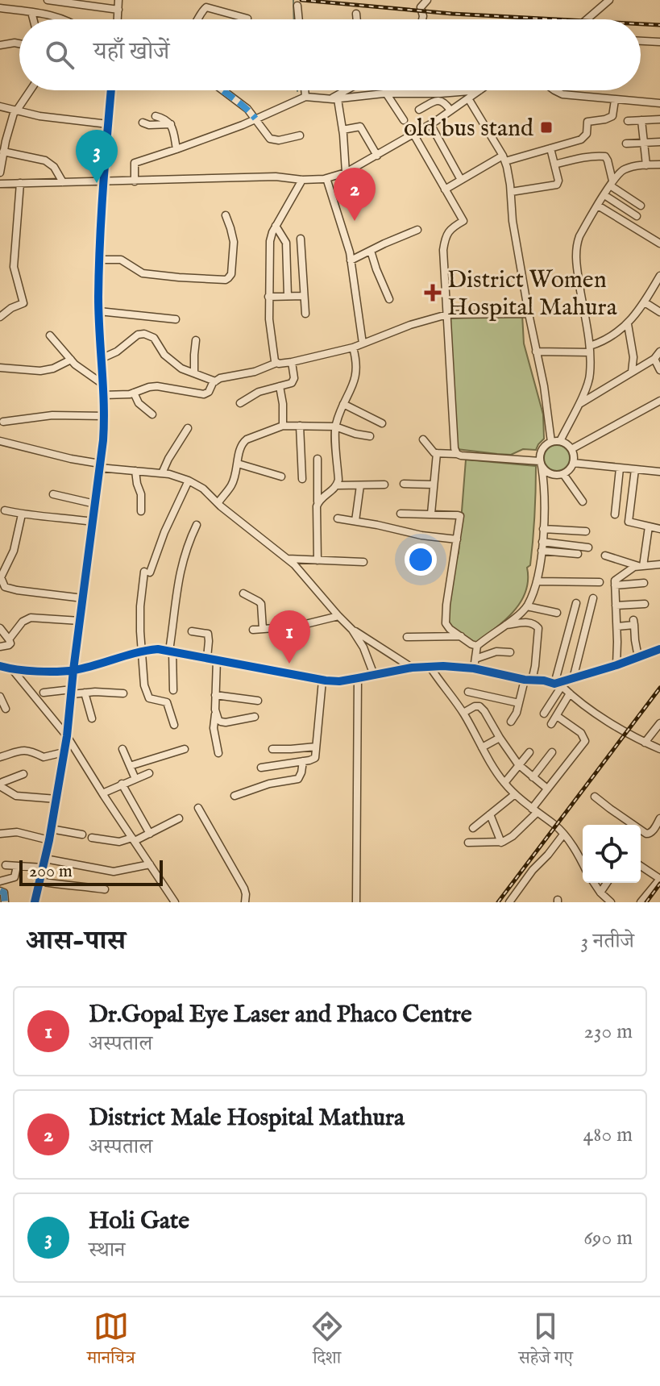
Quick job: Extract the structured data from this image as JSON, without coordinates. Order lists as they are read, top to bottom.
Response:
{
  "places": {
    "transit": ["old bus stand"],
    "health": ["District Women Hospital Mahura"]
  },
  "scale_bar": "200 m",
  "page": {
    "search": "यहाँ खोजें",
    "pins": ["3", "2", "1"],
    "scale": "200 m",
    "heading": ["आस-पास", "3 नतीजे"],
    "list": [
      {
        "mark": "1",
        "name": "Dr.Gopal Eye Laser and Phaco Centre",
        "note": "अस्पताल",
        "value": "230 m"
      },
      {
        "mark": "2",
        "name": "District Male Hospital Mathura",
        "note": "अस्पताल",
        "value": "480 m"
      },
      {
        "mark": "3",
        "name": "Holi Gate",
        "note": "स्थान",
        "value": "690 m"
      }
    ],
    "nav": ["मानचित्र", "दिशा", "सहेजे गए"]
  }
}
